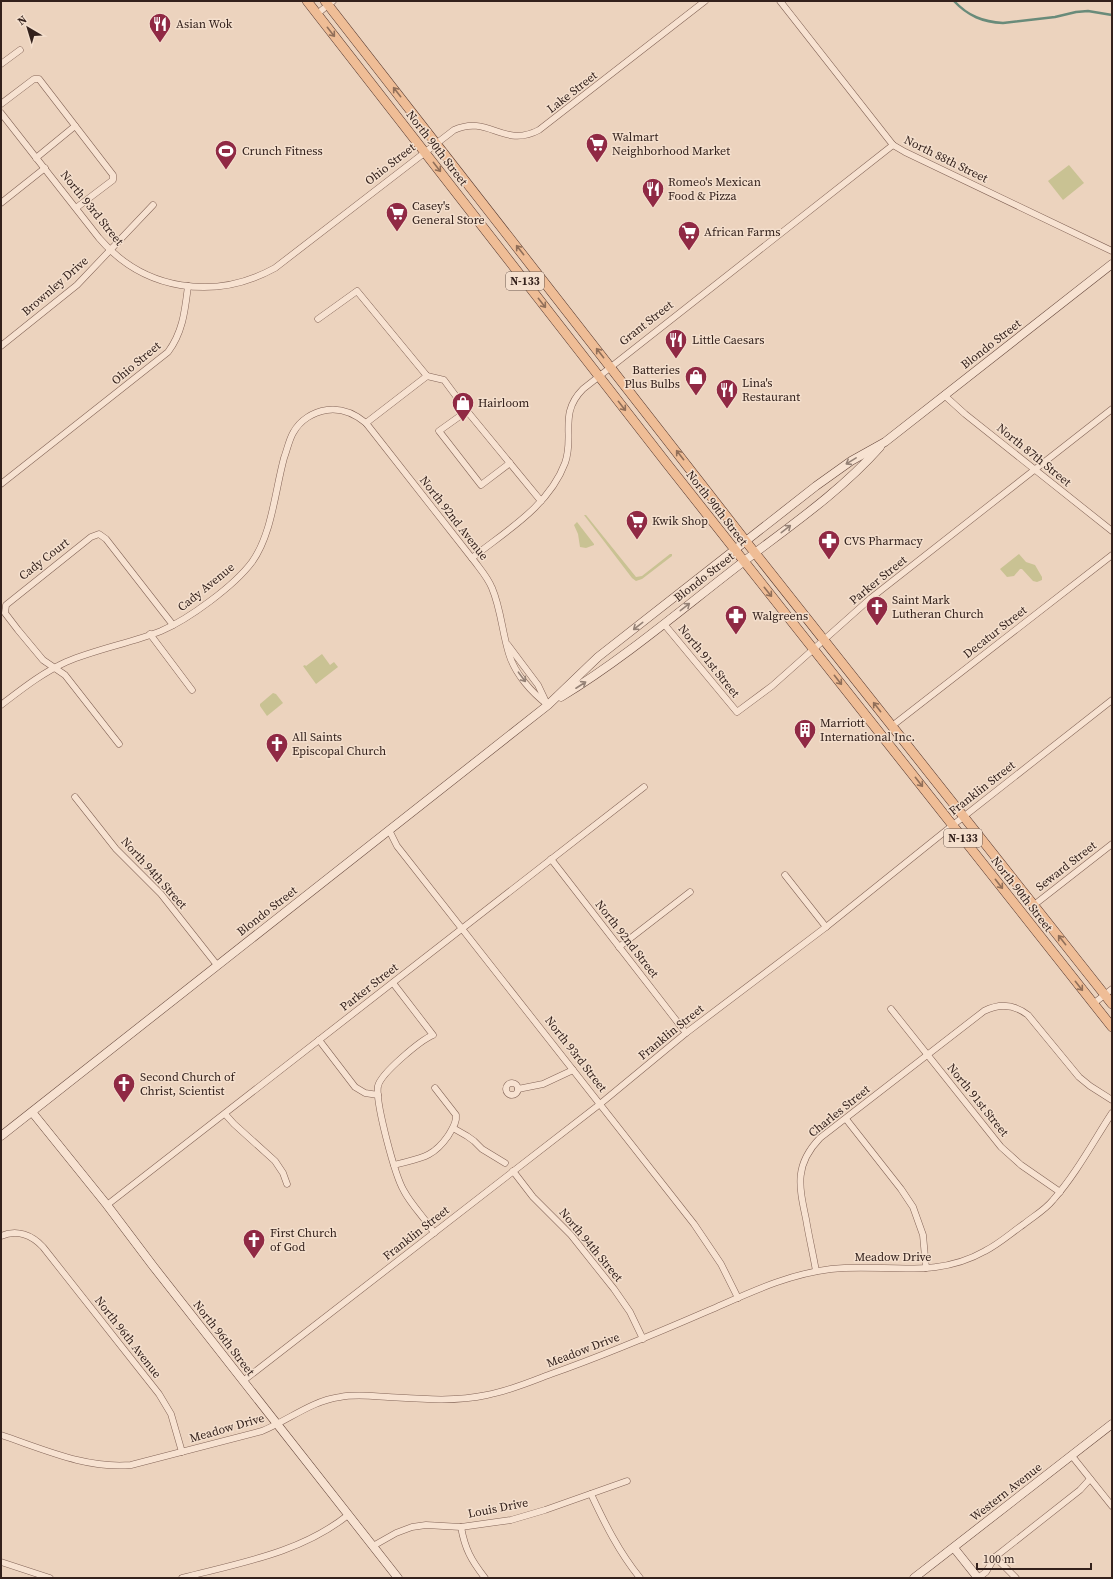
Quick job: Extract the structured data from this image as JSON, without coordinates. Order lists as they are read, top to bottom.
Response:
{
  "streets": {
    "main road": [
      "North 90th Street",
      "N-133",
      "Blondo Street",
      "North 96th Street",
      "Western Avenue"
    ],
    "street": [
      "Lake Street",
      "North 88th Street",
      "Ohio Street",
      "North 93rd Street",
      "Brownley Drive",
      "Grant Street",
      "North 87th Street",
      "North 92nd Avenue",
      "Cady Court",
      "Parker Street",
      "Cady Avenue",
      "Decatur Street",
      "North 91st Street",
      "Franklin Street",
      "Seward Street",
      "North 94th Street",
      "North 92nd Street",
      "Charles Street",
      "Meadow Drive",
      "North 96th Avenue",
      "Louis Drive"
    ]
  },
  "crossings": [
    ["Lake Street", "North 90th Street"],
    ["Lake Street", "Ohio Street"],
    ["North 90th Street", "Ohio Street"],
    ["North 90th Street", "Grant Street"],
    ["North 90th Street", "Blondo Street"],
    ["North 90th Street", "Parker Street"],
    ["North 90th Street", "Decatur Street"],
    ["North 90th Street", "Franklin Street"],
    ["North 90th Street", "Seward Street"],
    ["North 88th Street", "Grant Street"],
    ["Ohio Street", "North 93rd Street"],
    ["North 93rd Street", "Brownley Drive"],
    ["North 93rd Street", "Blondo Street"],
    ["North 93rd Street", "Parker Street"],
    ["North 93rd Street", "Franklin Street"],
    ["North 93rd Street", "Meadow Drive"],
    ["Grant Street", "North 92nd Avenue"],
    ["Blondo Street", "North 87th Street"],
    ["Blondo Street", "North 92nd Avenue"],
    ["Blondo Street", "North 91st Street"],
    ["Blondo Street", "North 94th Street"],
    ["Blondo Street", "North 96th Street"],
    ["North 87th Street", "Parker Street"],
    ["North 92nd Avenue", "Cady Avenue"],
    ["Cady Court", "Cady Avenue"],
    ["Parker Street", "North 91st Street"],
    ["Parker Street", "North 92nd Street"],
    ["Parker Street", "North 96th Street"],
    ["North 91st Street", "Charles Street"],
    ["North 91st Street", "Meadow Drive"],
    ["Franklin Street", "North 94th Street"],
    ["Franklin Street", "North 92nd Street"],
    ["Franklin Street", "North 96th Street"],
    ["North 94th Street", "Meadow Drive"],
    ["Charles Street", "Meadow Drive"],
    ["Meadow Drive", "North 96th Avenue"],
    ["Meadow Drive", "North 96th Street"],
    ["North 96th Street", "Louis Drive"]
  ],
  "places": {
    "restaurant": [
      "Asian Wok",
      "Romeo's Mexican Food & Pizza",
      "Little Caesars",
      "Lina's Restaurant"
    ],
    "supermarket": [
      "Walmart Neighborhood Market",
      "Casey's General Store",
      "African Farms",
      "Kwik Shop"
    ],
    "sports": ["Crunch Fitness"],
    "shop": ["Batteries Plus Bulbs", "Hairloom"],
    "pharmacy": ["CVS Pharmacy", "Walgreens"],
    "church": [
      "Saint Mark Lutheran Church",
      "All Saints Episcopal Church",
      "Second Church of Christ, Scientist",
      "First Church of God"
    ],
    "building": ["Marriott International Inc."]
  },
  "scale_bar": "100 m",
  "north": "top left"
}
